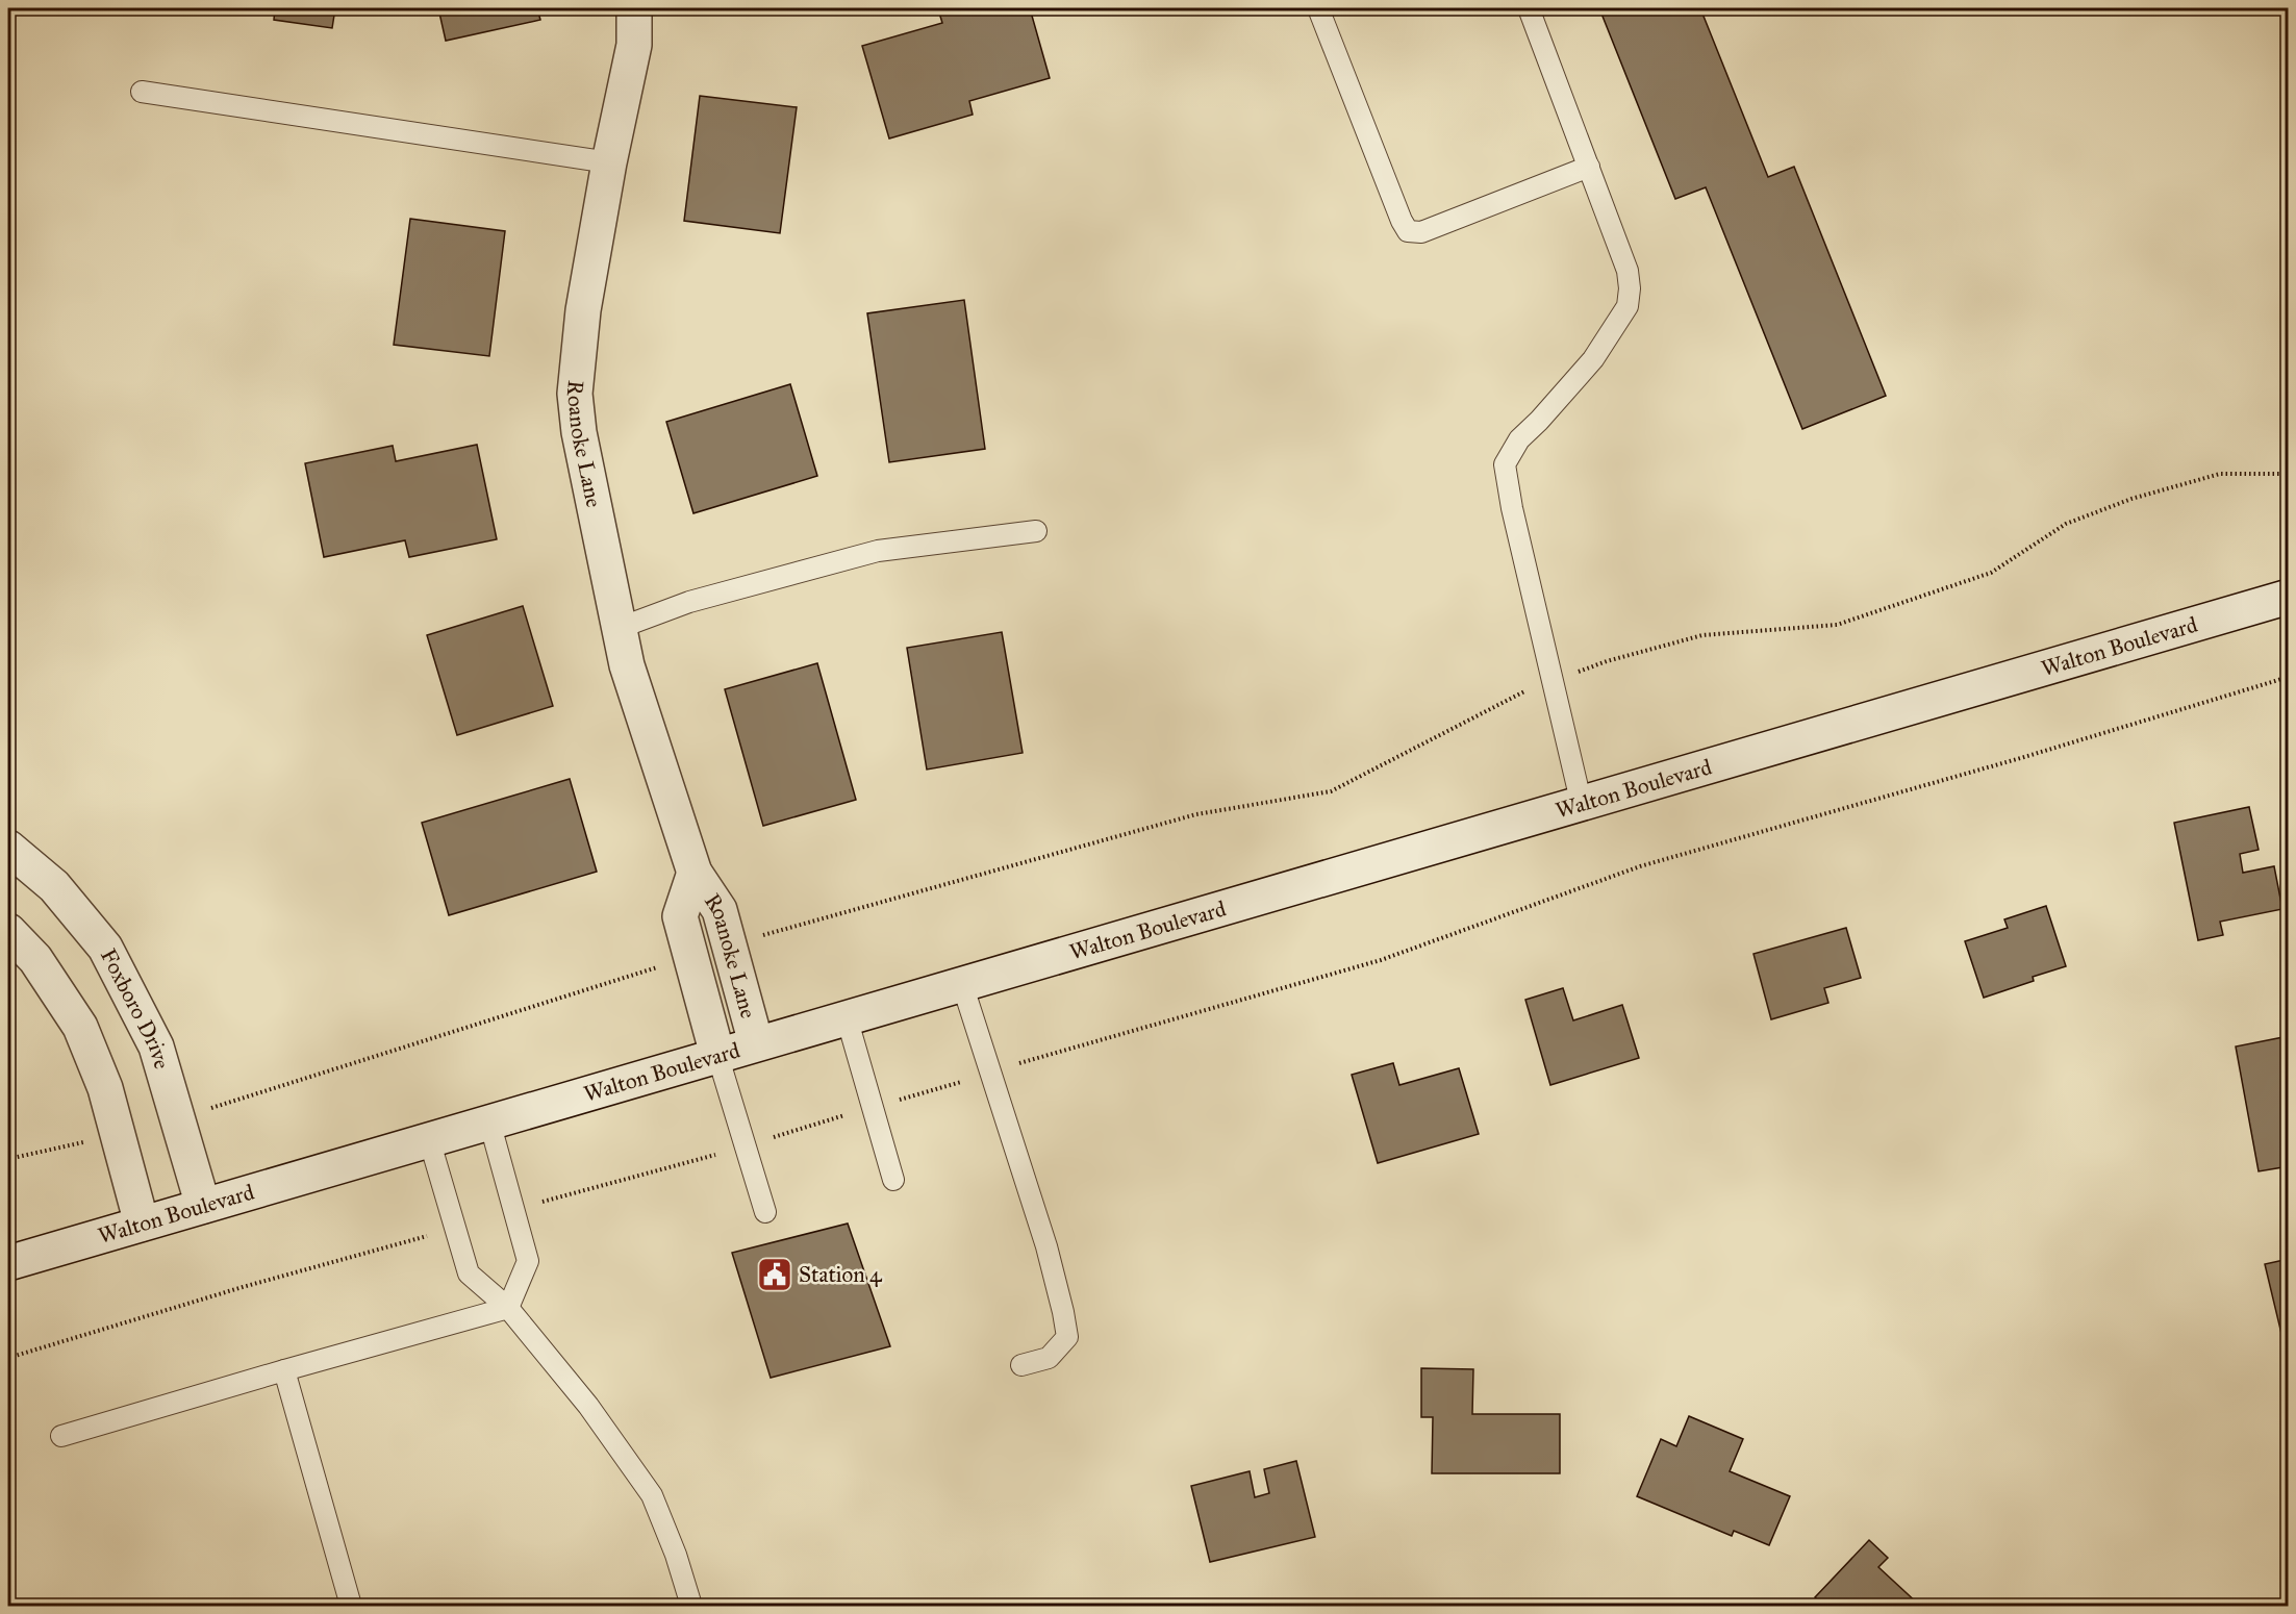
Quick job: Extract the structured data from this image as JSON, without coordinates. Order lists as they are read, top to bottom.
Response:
{
  "streets": {
    "main road": ["Roanoke Lane", "Walton Boulevard", "Foxboro Drive"]
  },
  "crossings": [
    ["Roanoke Lane", "Walton Boulevard"],
    ["Walton Boulevard", "Foxboro Drive"]
  ],
  "places": {
    "public building": ["Station 4"]
  }
}
